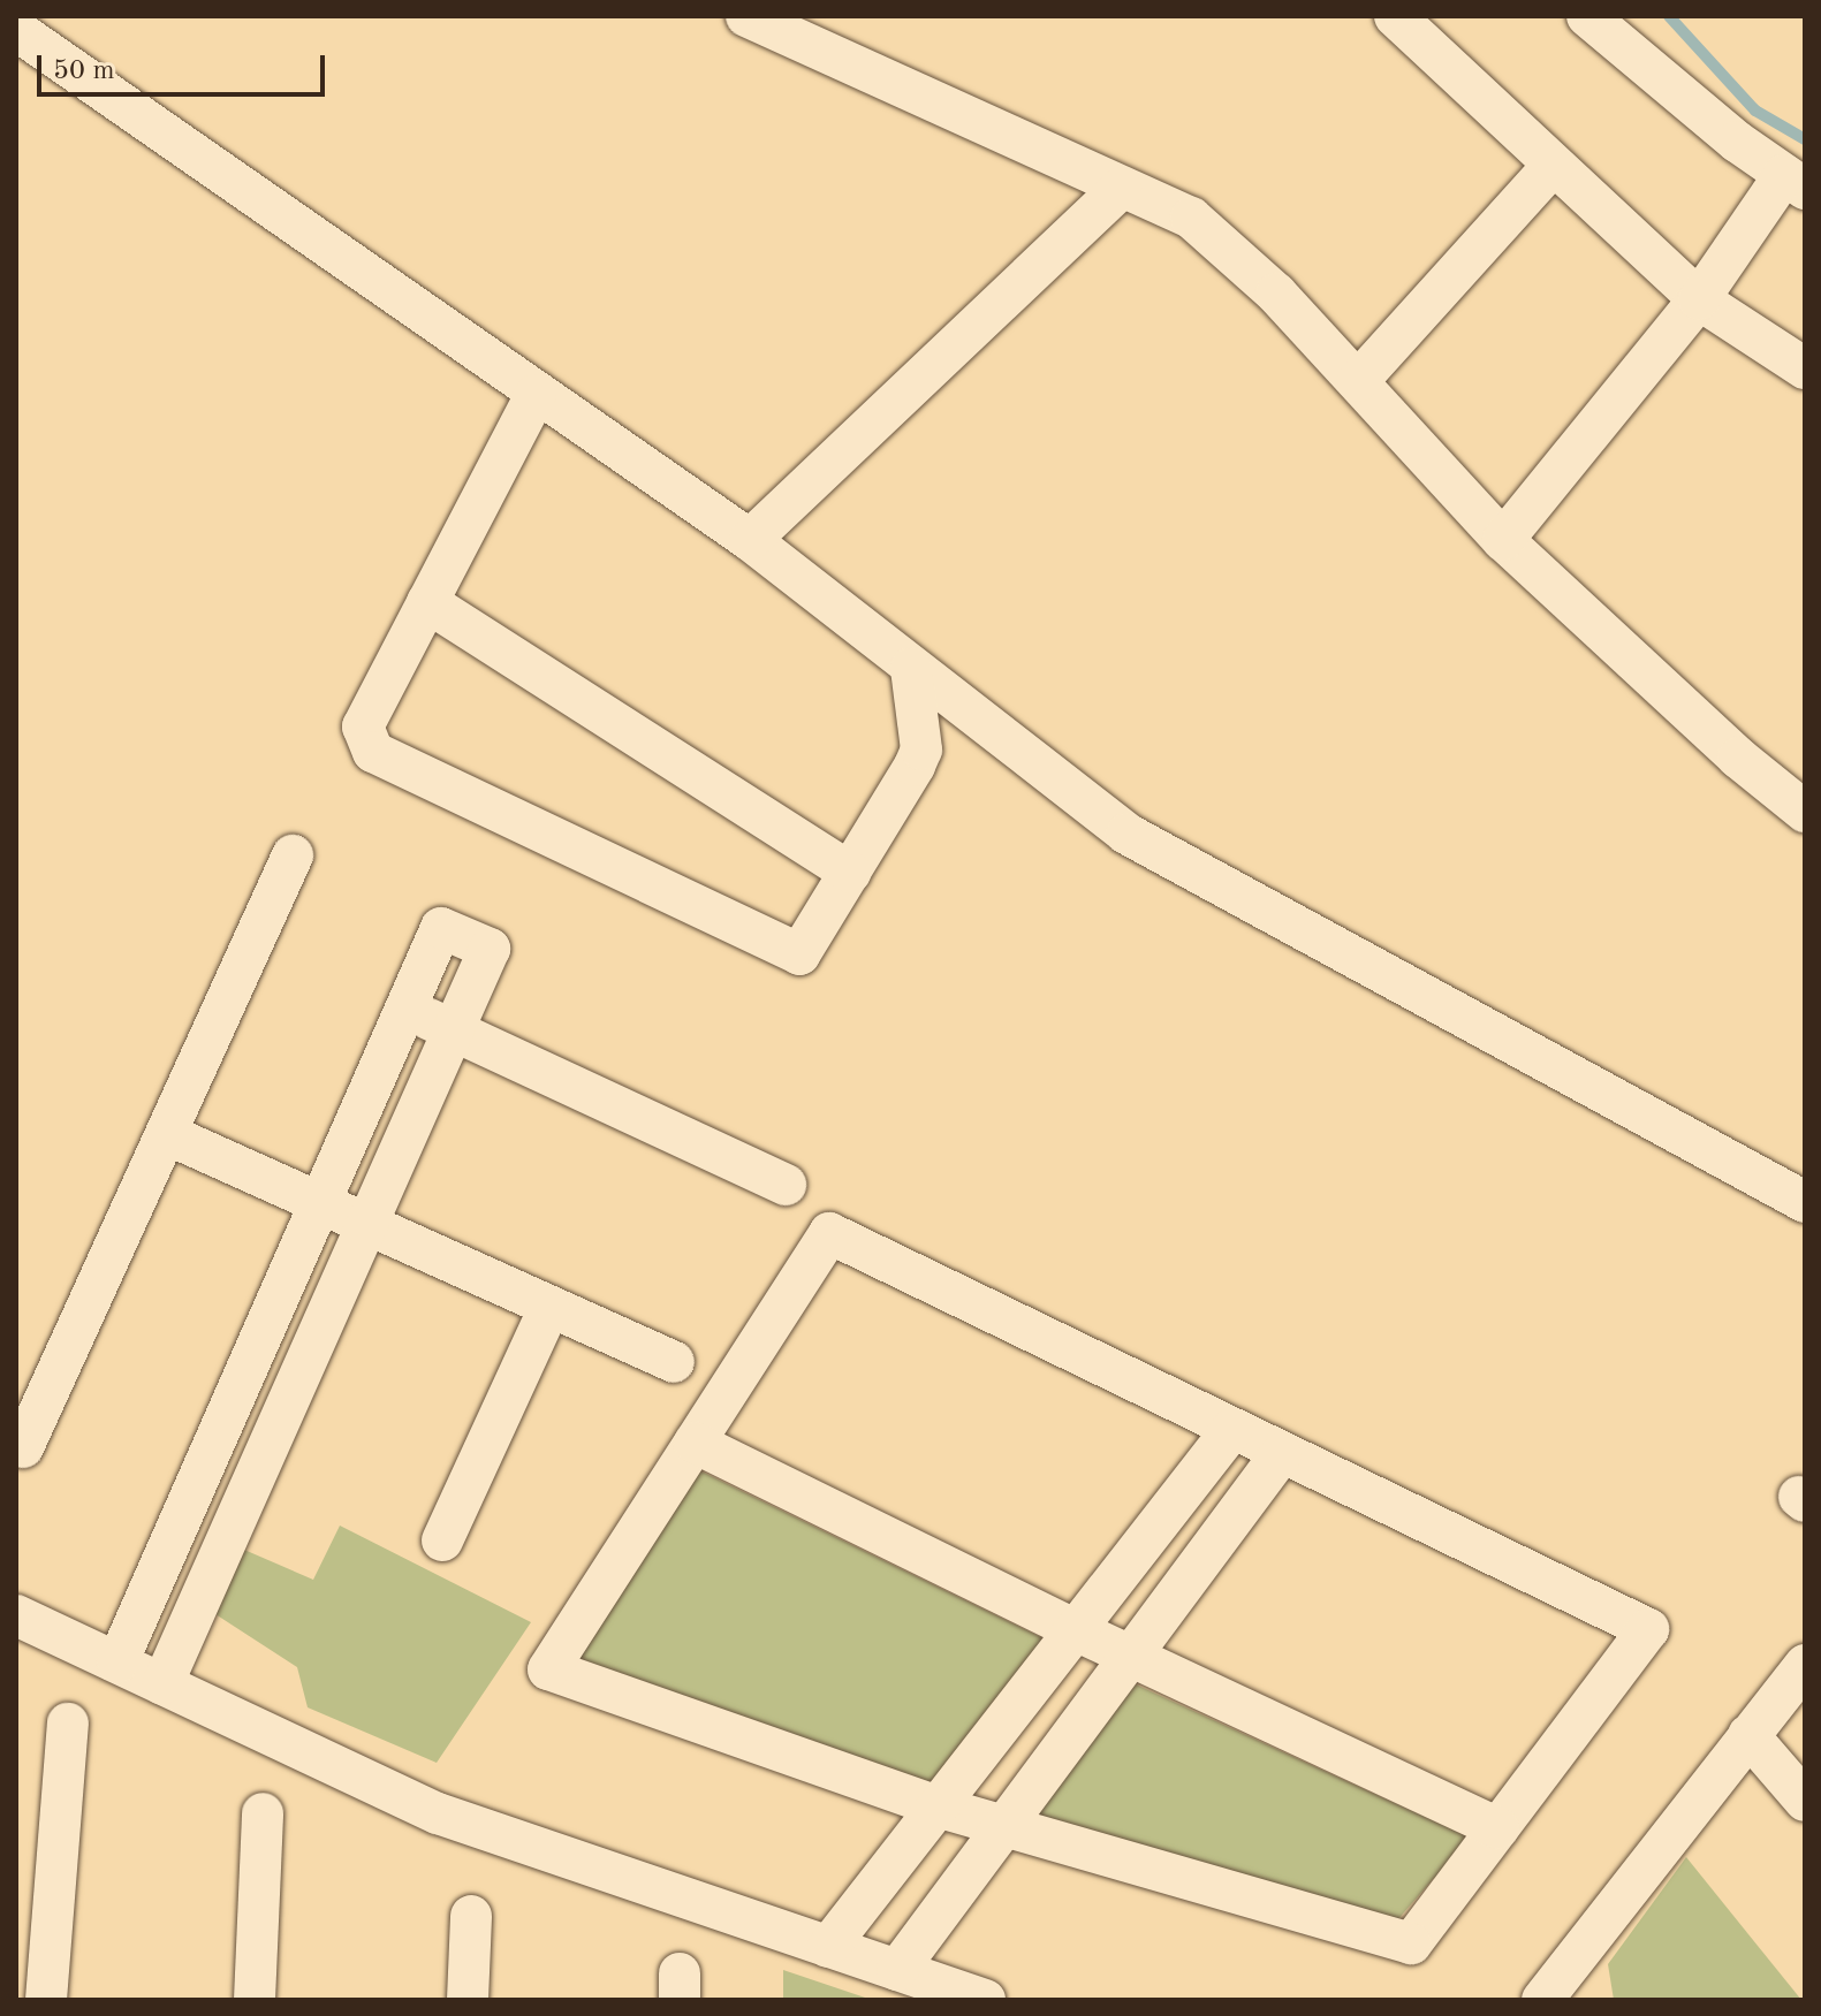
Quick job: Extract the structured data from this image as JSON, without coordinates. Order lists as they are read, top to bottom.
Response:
{
  "scale_bar": "50 m"
}
